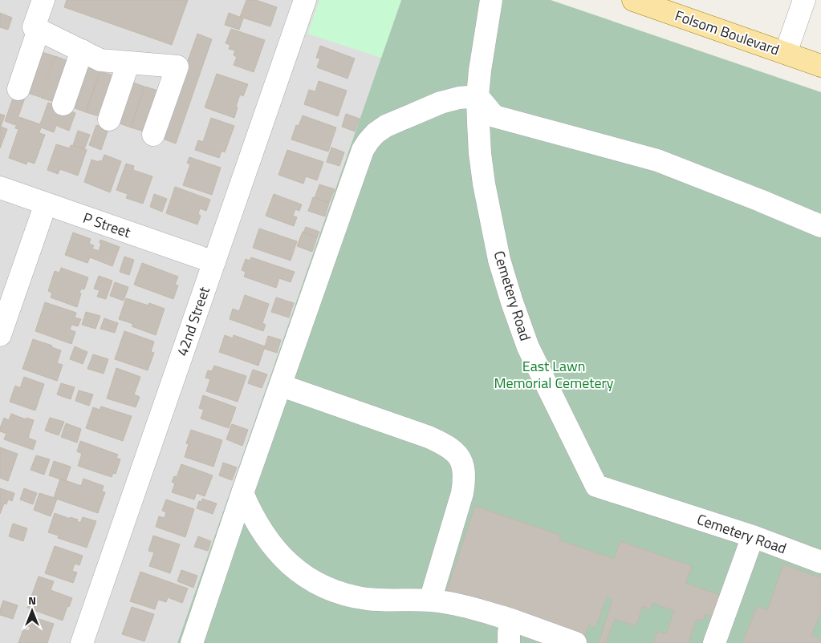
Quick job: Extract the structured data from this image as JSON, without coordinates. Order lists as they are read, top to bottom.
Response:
{
  "streets": {
    "main road": ["Folsom Boulevard"],
    "street": ["P Street", "Cemetery Road", "42nd Street"]
  },
  "crossings": [
    ["P Street", "42nd Street"]
  ],
  "parks": ["East Lawn Memorial Cemetery"],
  "north": "top"
}
